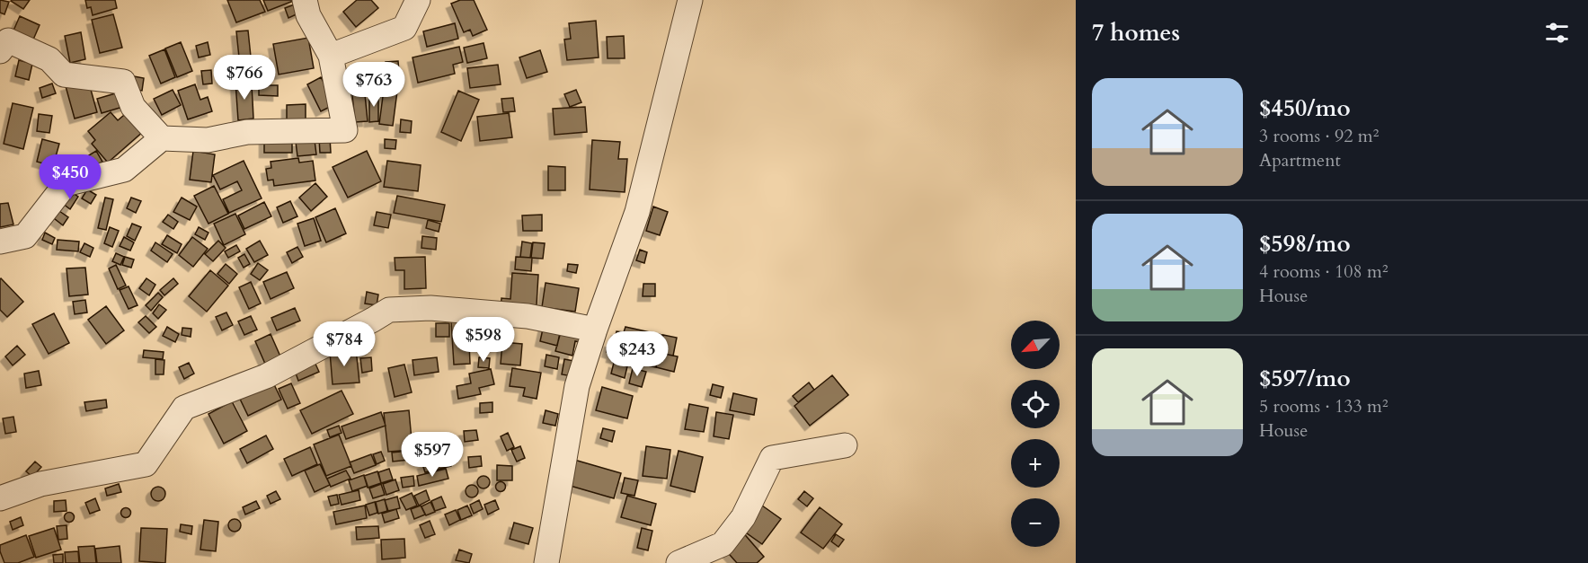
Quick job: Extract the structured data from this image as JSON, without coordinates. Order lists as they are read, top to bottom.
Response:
{
  "north": "bottom left",
  "page": {
    "heading": "7 homes",
    "price": [
      "$766",
      "$763",
      "$450",
      "$598",
      "$784",
      "$243",
      "$597"
    ],
    "list": [
      {
        "name": "$450/mo",
        "note": "3 rooms · 92 m² · Apartment"
      },
      {
        "name": "$598/mo",
        "note": "4 rooms · 108 m² · House"
      },
      {
        "name": "$597/mo",
        "note": "5 rooms · 133 m² · House"
      }
    ],
    "map_buttons": ["+", "−"]
  }
}
